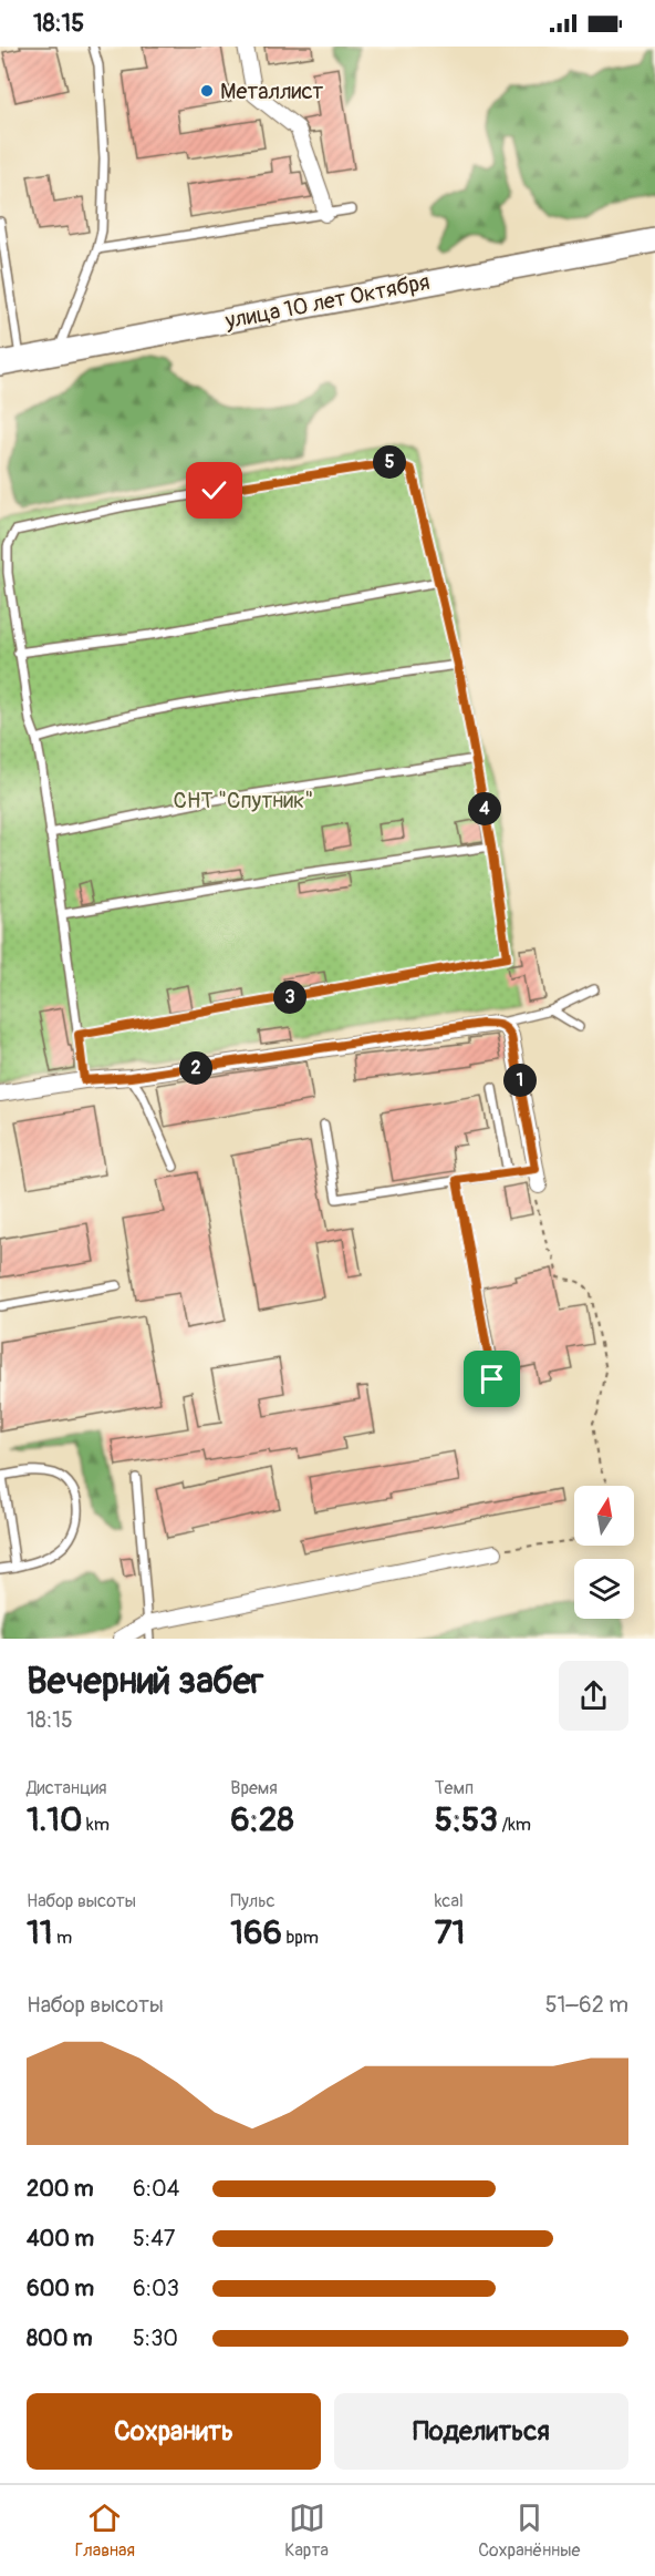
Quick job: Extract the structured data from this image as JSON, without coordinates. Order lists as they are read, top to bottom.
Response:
{
  "streets": {
    "main road": ["улица 10 лет Октября"]
  },
  "parks": ["СНТ \"Спутник\""],
  "places": ["Металлист"],
  "north": "top",
  "page": {
    "status": "18:15",
    "pins": [
      "5",
      "4",
      "3",
      "2",
      "1"
    ],
    "heading": ["Вечерний забег", "18:15"],
    "stats": [
      ["Дистанция", "1.10 km"],
      ["Время", "6:28"],
      ["Темп", "5:53 /km"],
      ["Набор высоты", "11 m"],
      ["Пульс", "166 bpm"],
      ["kcal", "71"]
    ],
    "chart": ["Набор высоты", "51–62 m"],
    "list": [
      {
        "name": "200 m",
        "note": "6:04"
      },
      {
        "name": "400 m",
        "note": "5:47"
      },
      {
        "name": "600 m",
        "note": "6:03"
      },
      {
        "name": "800 m",
        "note": "5:30"
      }
    ],
    "buttons": ["Сохранить", "Поделиться"],
    "tabs": ["Главная", "Карта", "Сохранённые"]
  }
}
